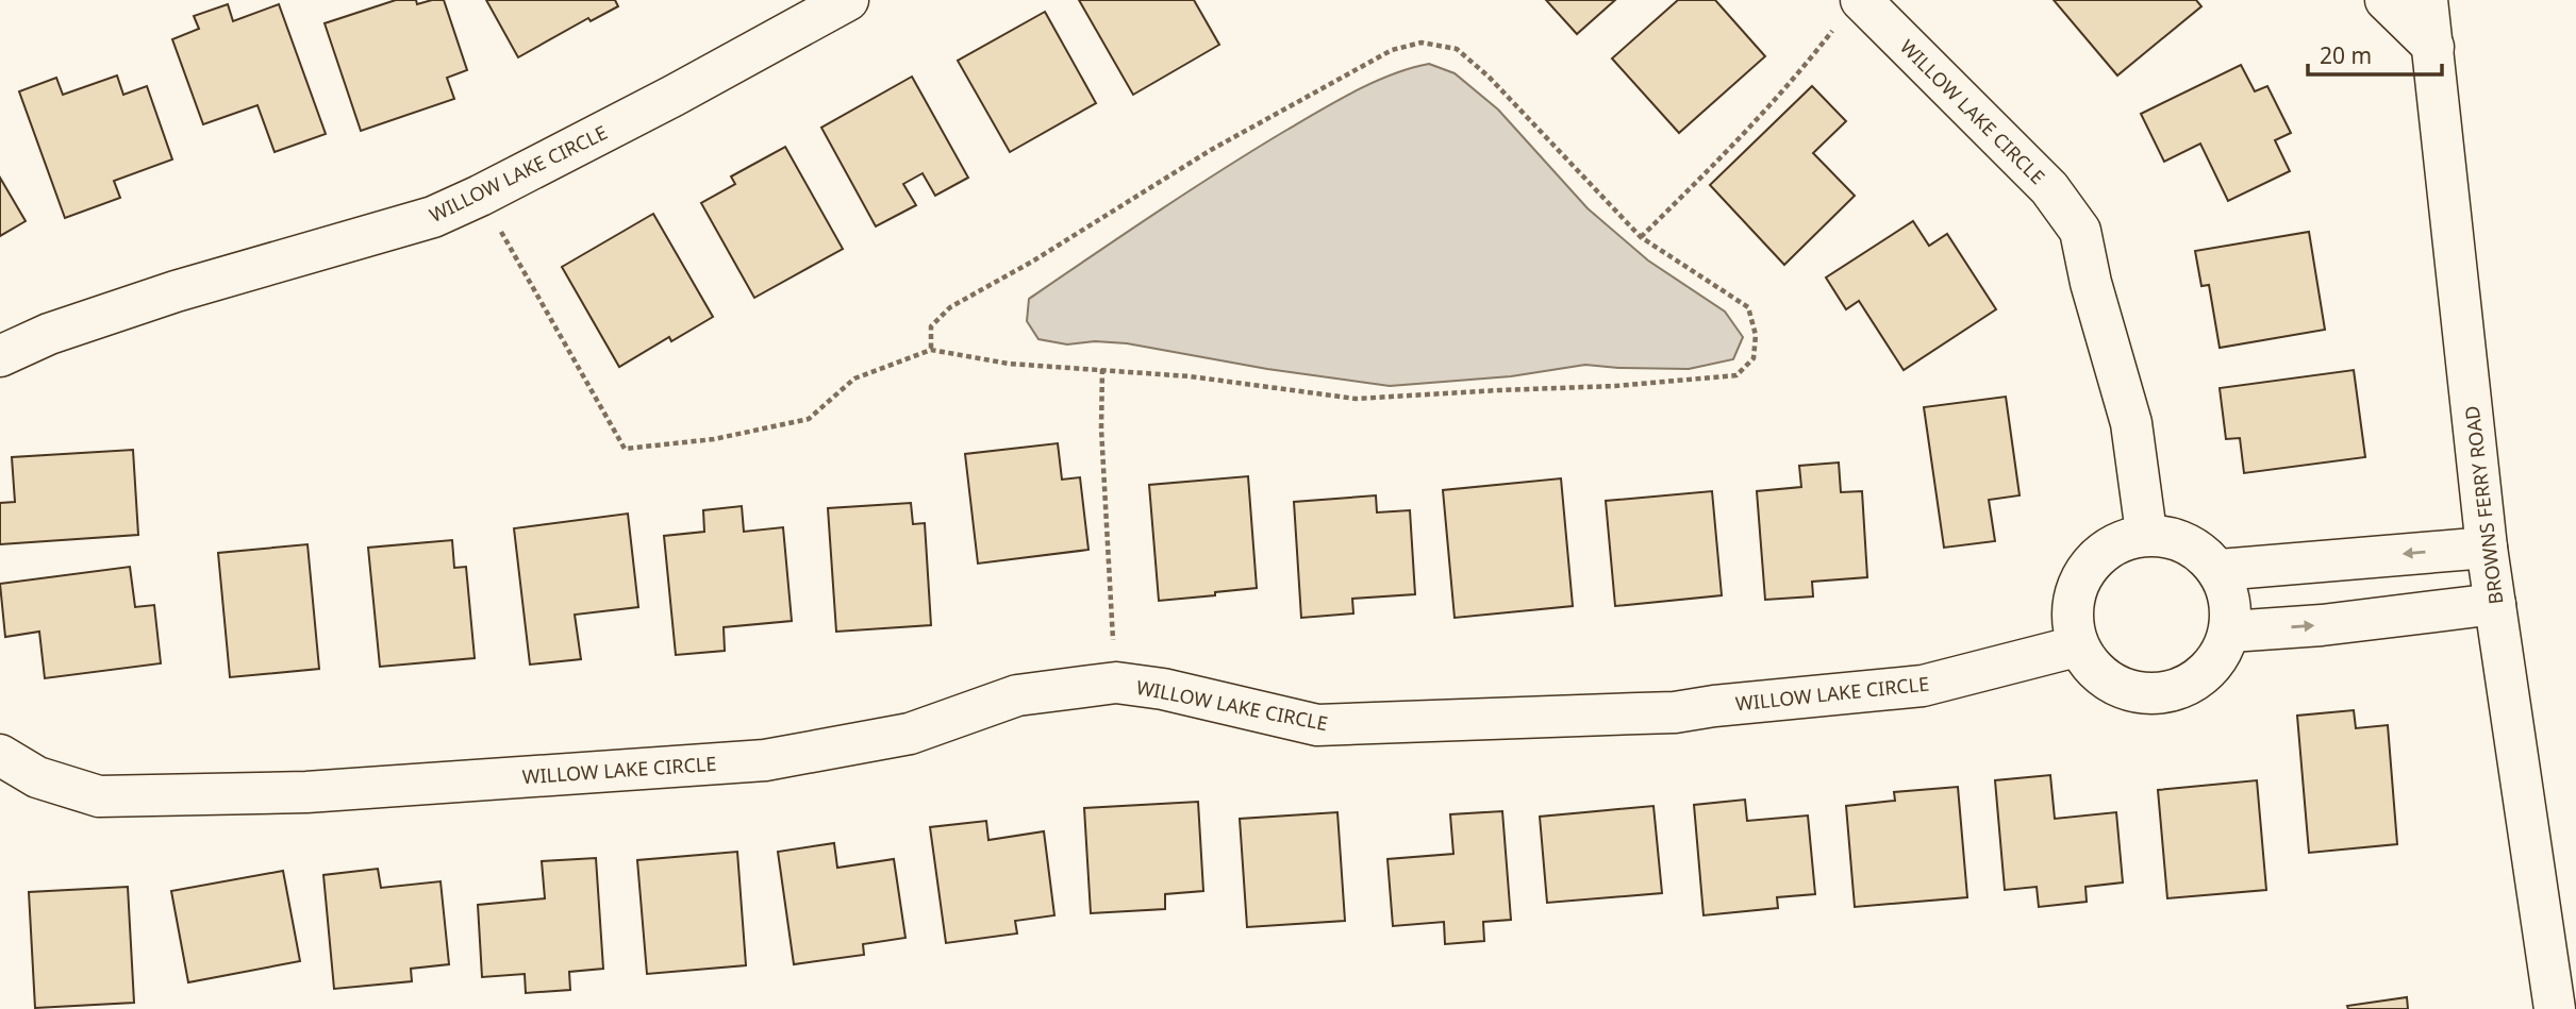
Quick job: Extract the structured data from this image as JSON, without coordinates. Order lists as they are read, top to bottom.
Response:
{
  "streets": {
    "street": ["WILLOW LAKE CIRCLE", "BROWNS FERRY ROAD"]
  },
  "scale_bar": "20 m"
}
